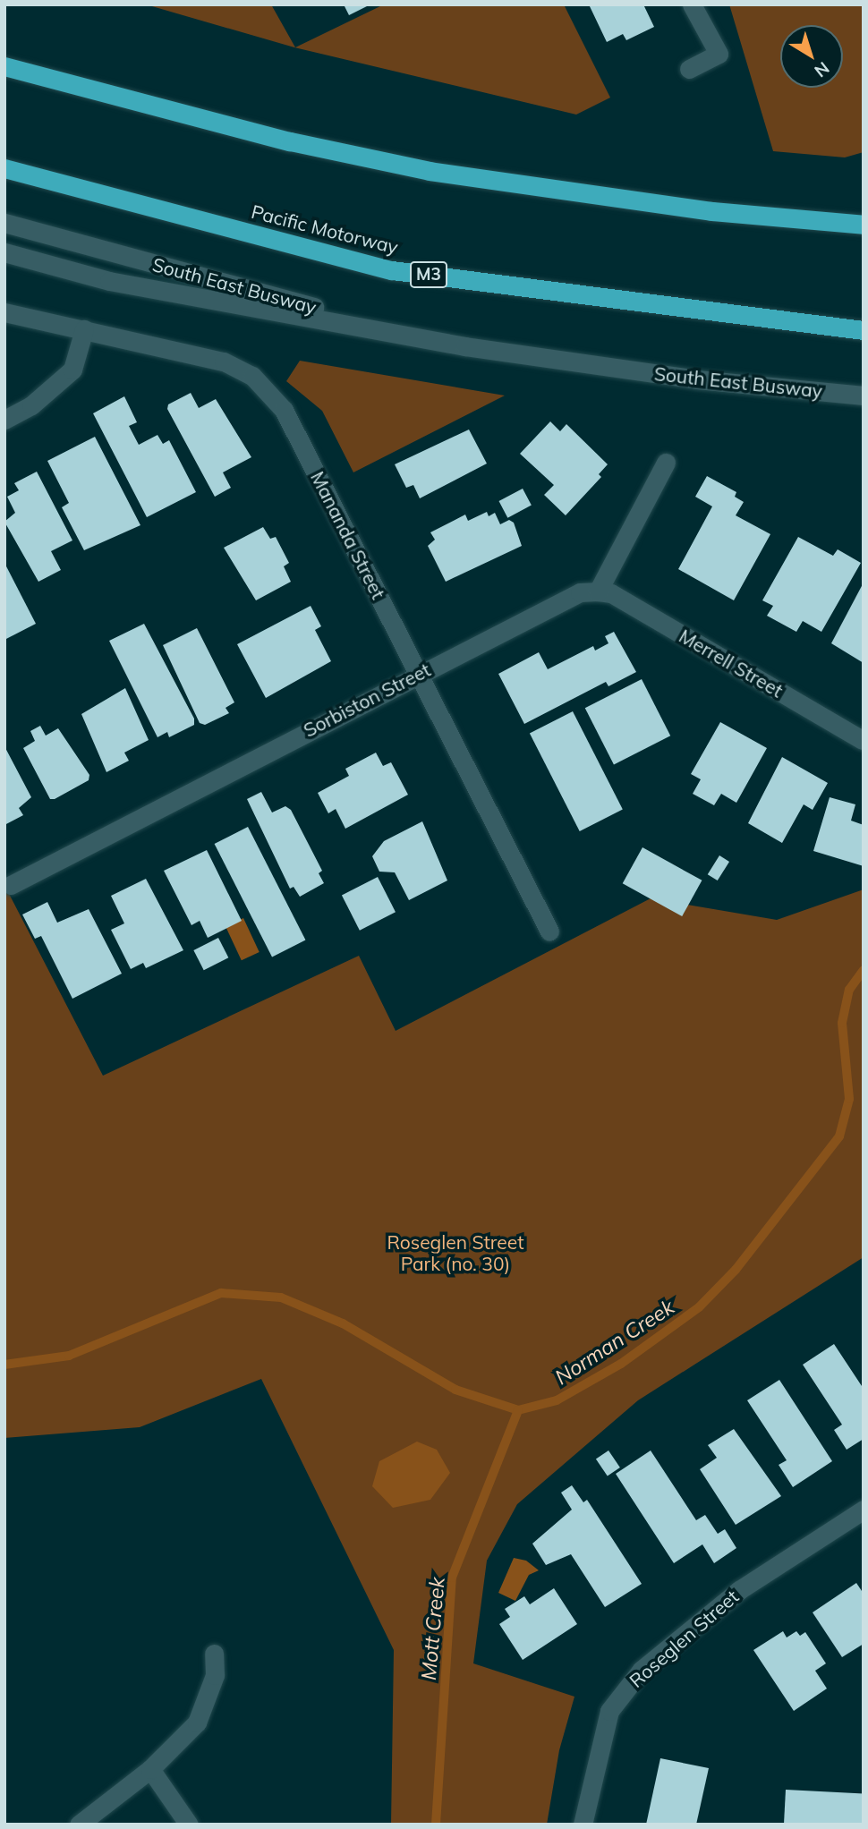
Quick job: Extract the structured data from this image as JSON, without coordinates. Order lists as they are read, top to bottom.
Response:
{
  "streets": {
    "highway": ["Pacific Motorway", "M3"],
    "street": [
      "South East Busway",
      "Mananda Street",
      "Merrell Street",
      "Sorbiston Street",
      "Roseglen Street"
    ]
  },
  "crossings": [
    ["Mananda Street", "Sorbiston Street"],
    ["Merrell Street", "Sorbiston Street"]
  ],
  "water": ["Norman Creek", "Mott Creek"],
  "parks": ["Roseglen Street Park (no. 30)"],
  "north": "bottom right"
}
